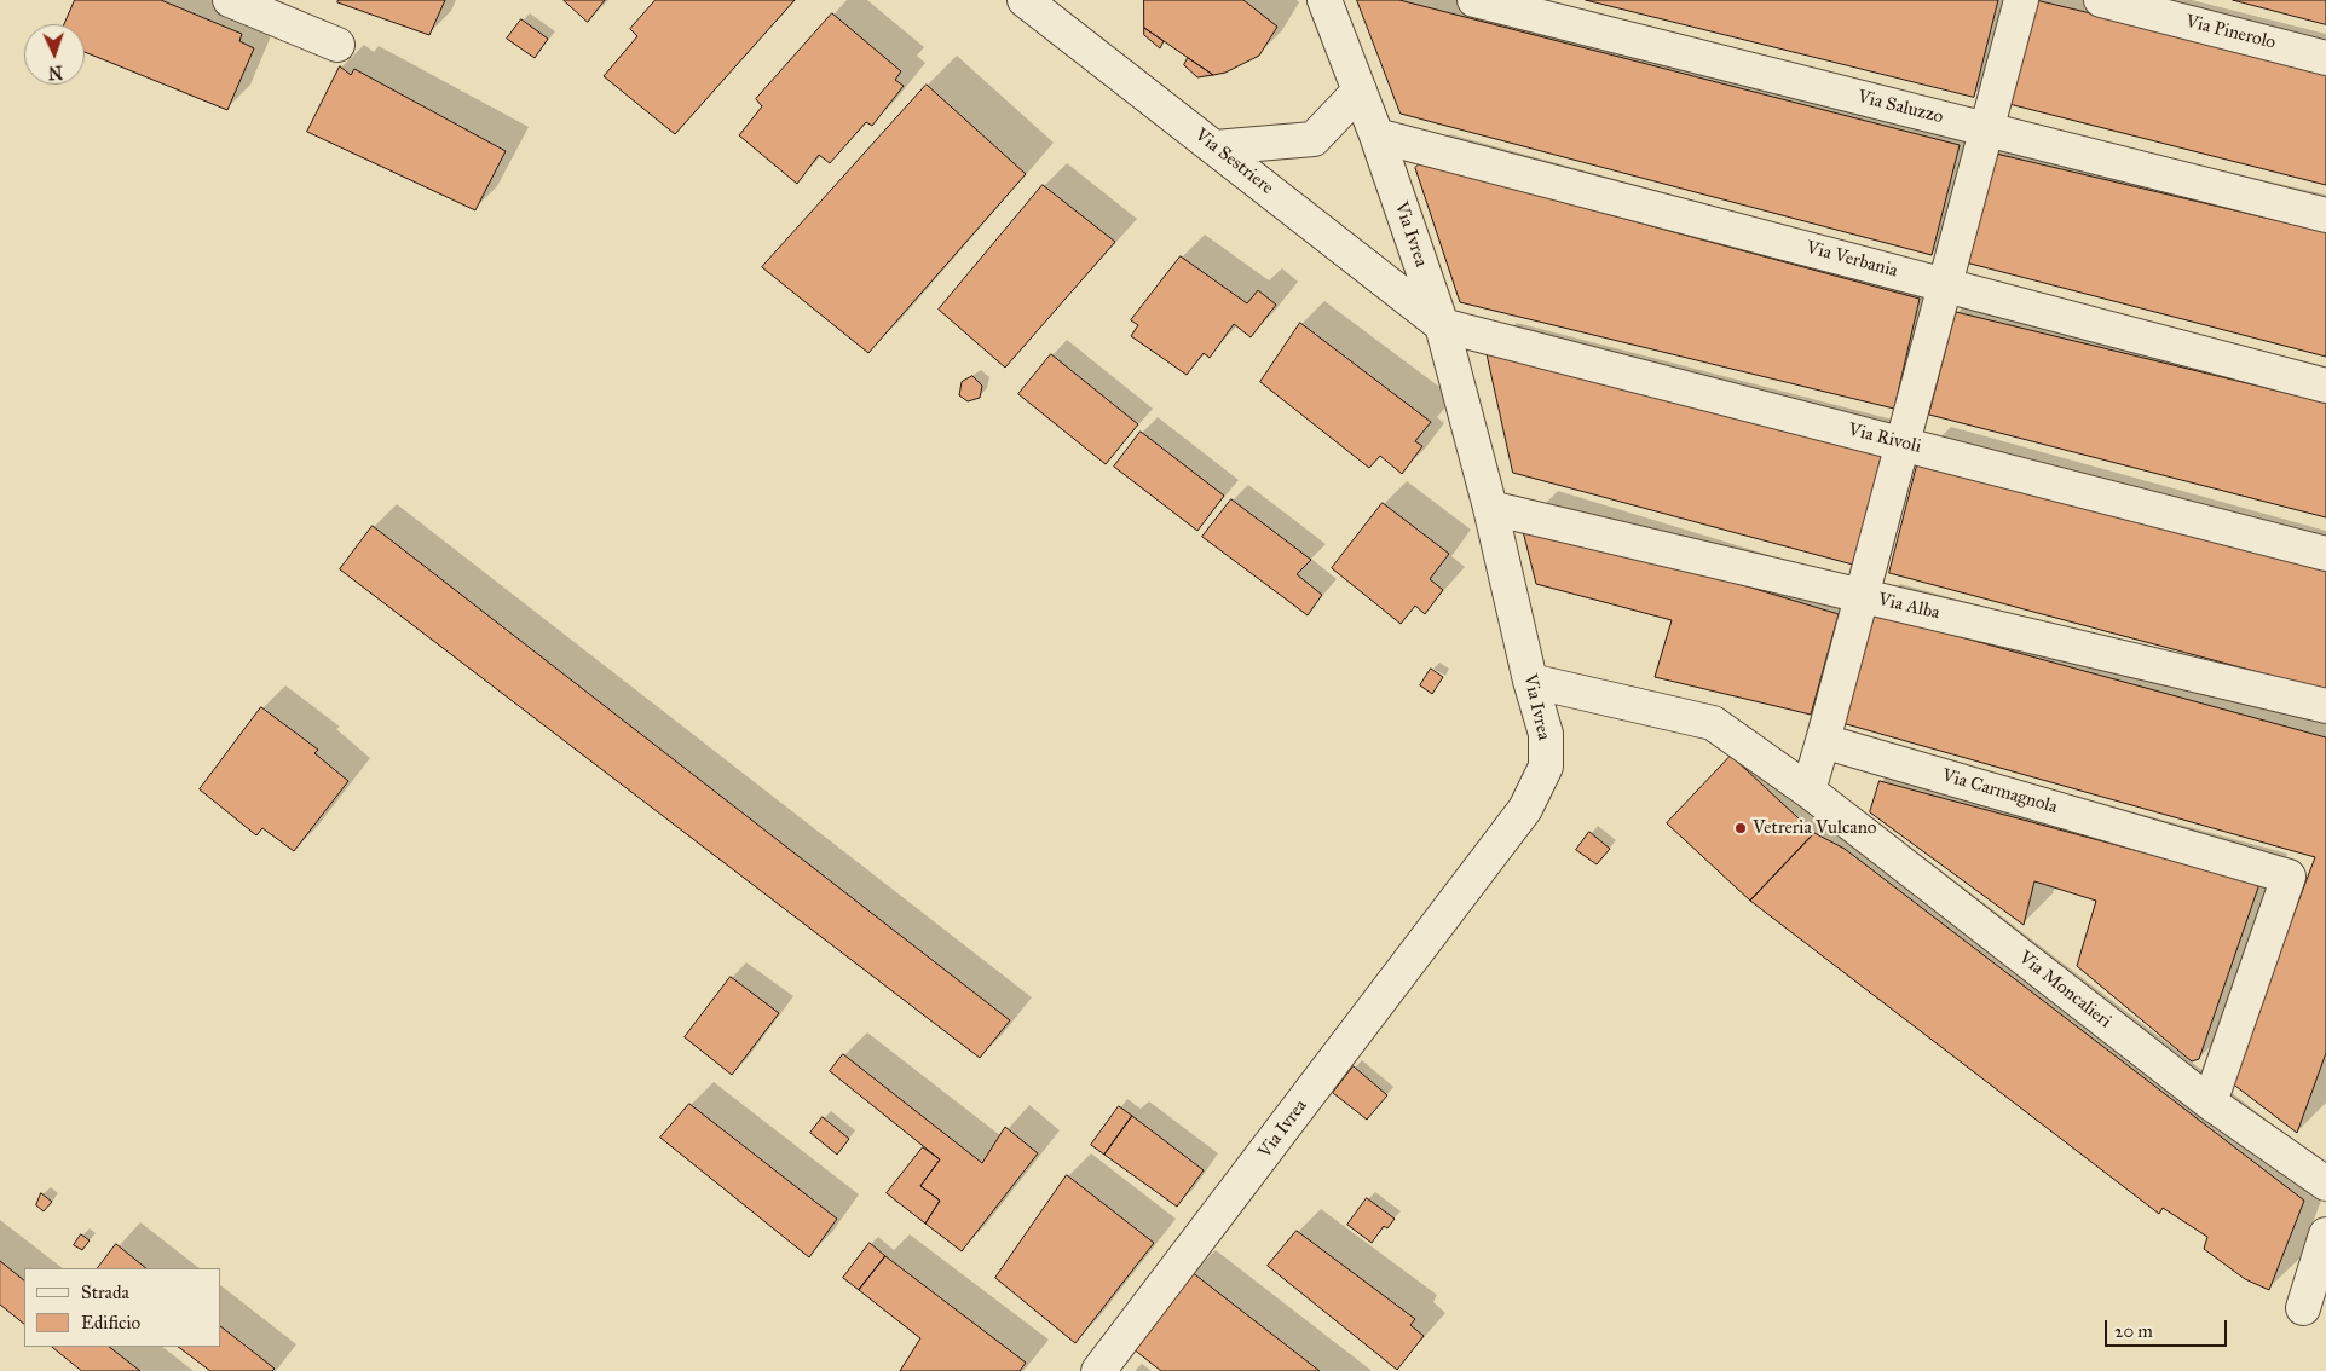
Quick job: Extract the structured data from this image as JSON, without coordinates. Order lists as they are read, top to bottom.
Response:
{
  "streets": {
    "street": [
      "Via Pinerolo",
      "Via Saluzzo",
      "Via Sestriere",
      "Via Ivrea",
      "Via Verbania",
      "Via Rivoli",
      "Via Alba",
      "Via Carmagnola",
      "Via Moncalieri"
    ]
  },
  "crossings": [
    ["Via Sestriere", "Via Ivrea"],
    ["Via Sestriere", "Via Rivoli"],
    ["Via Ivrea", "Via Verbania"],
    ["Via Ivrea", "Via Rivoli"],
    ["Via Ivrea", "Via Alba"],
    ["Via Carmagnola", "Via Moncalieri"]
  ],
  "places": ["Vetreria Vulcano"],
  "legend": ["Strada", "Edificio"],
  "scale_bar": "20 m",
  "north": "bottom"
}
